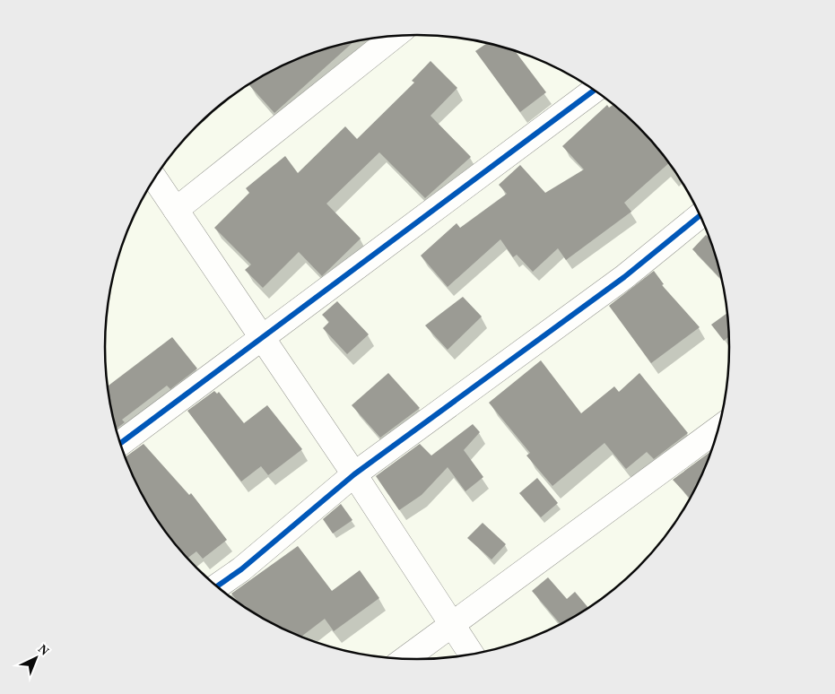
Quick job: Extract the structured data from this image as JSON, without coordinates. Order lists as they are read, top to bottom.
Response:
{
  "north": "top right"
}
